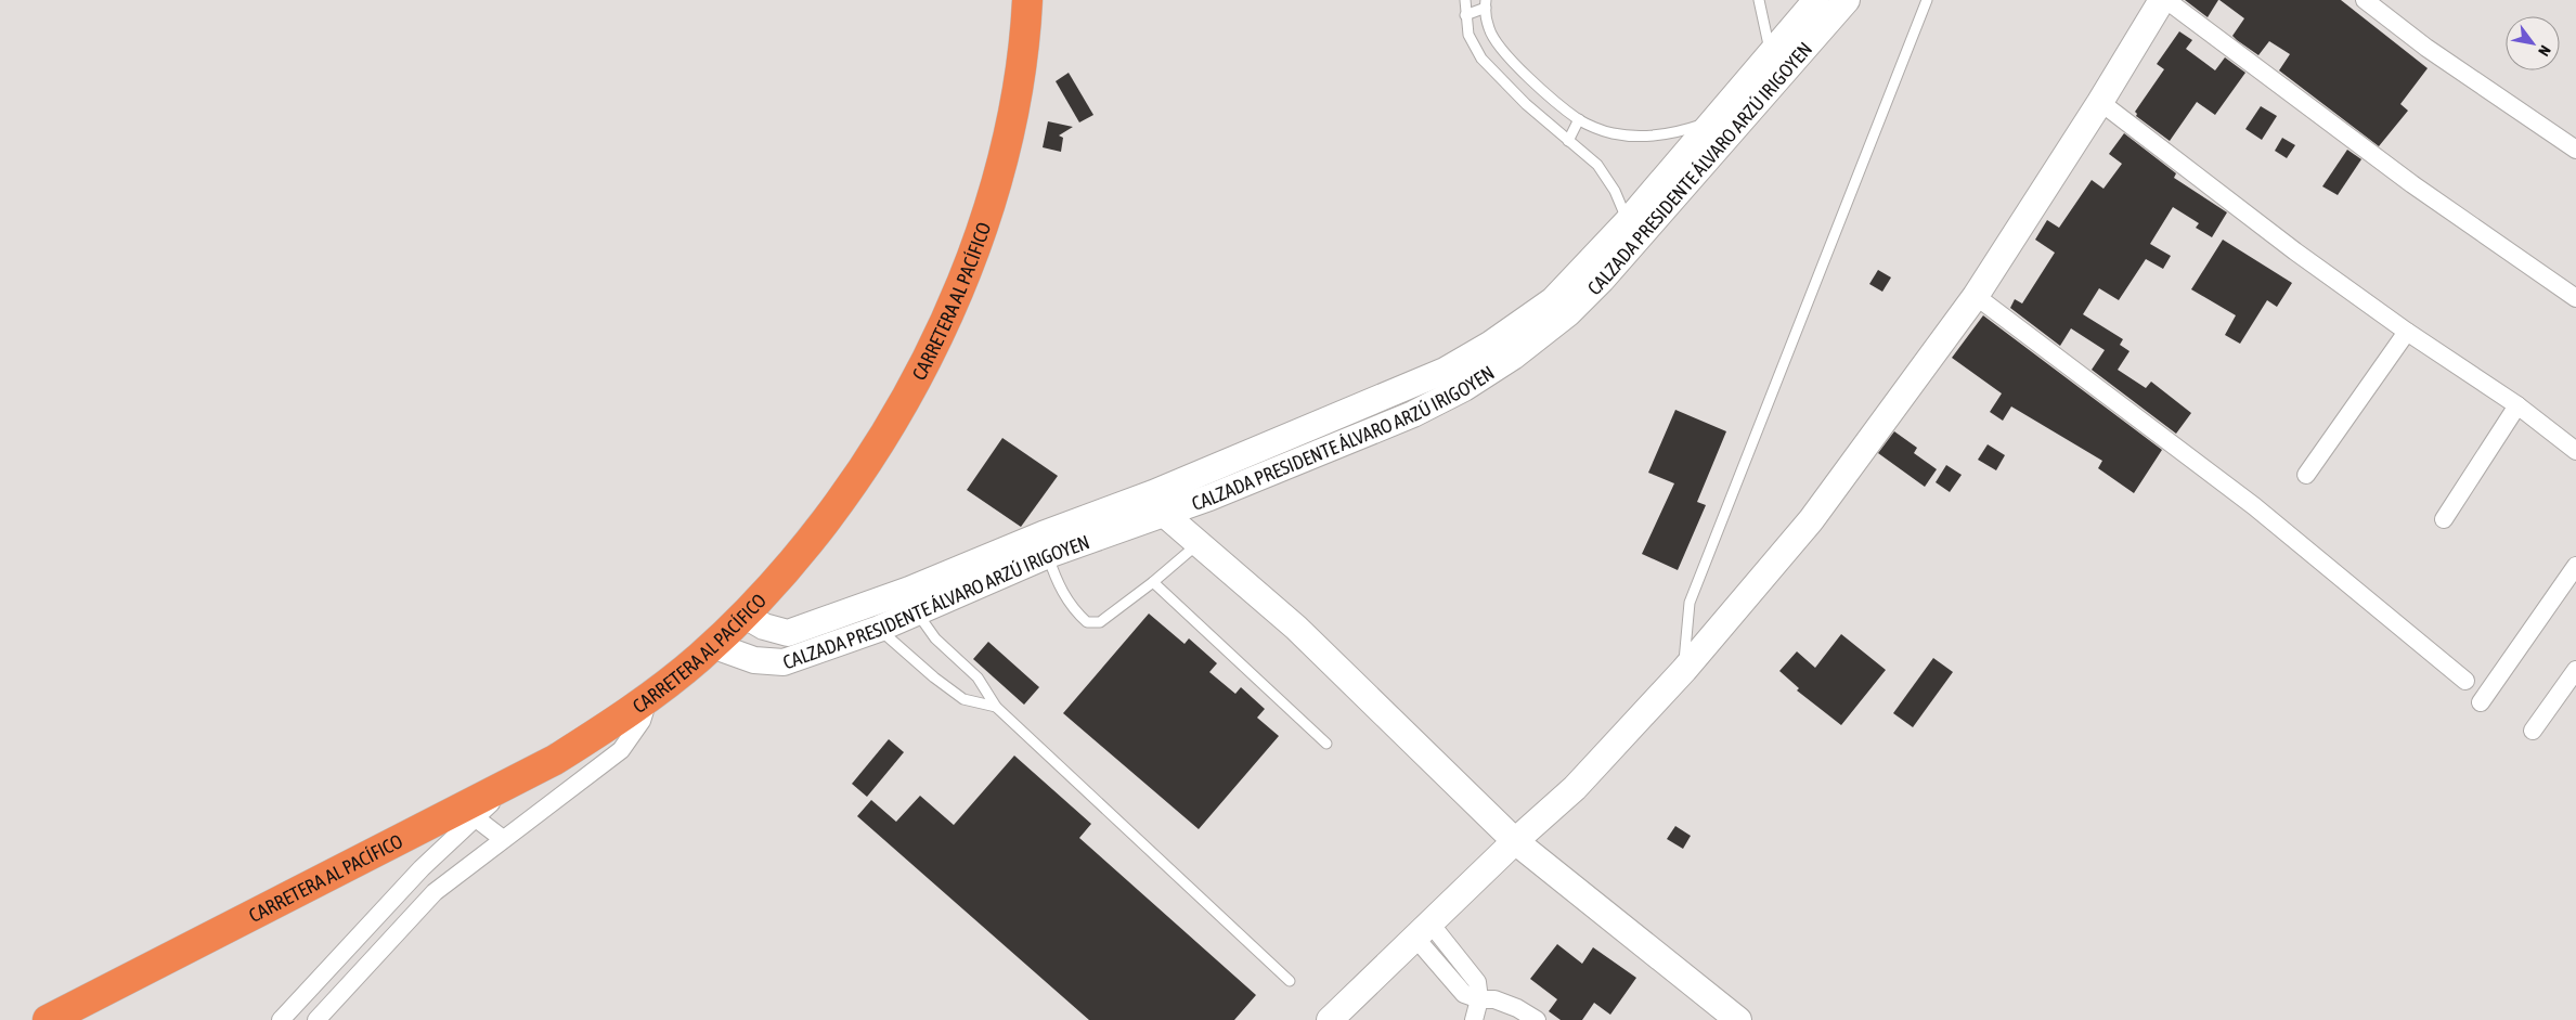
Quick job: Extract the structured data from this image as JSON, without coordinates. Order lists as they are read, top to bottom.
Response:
{
  "streets": {
    "highway": ["CARRETERA AL PACÍFICO"],
    "street": ["CALZADA PRESIDENTE ÁLVARO ARZÚ IRIGOYEN"]
  },
  "crossings": [
    ["CALZADA PRESIDENTE ÁLVARO ARZÚ IRIGOYEN", "CARRETERA AL PACÍFICO"]
  ],
  "north": "bottom right"
}
